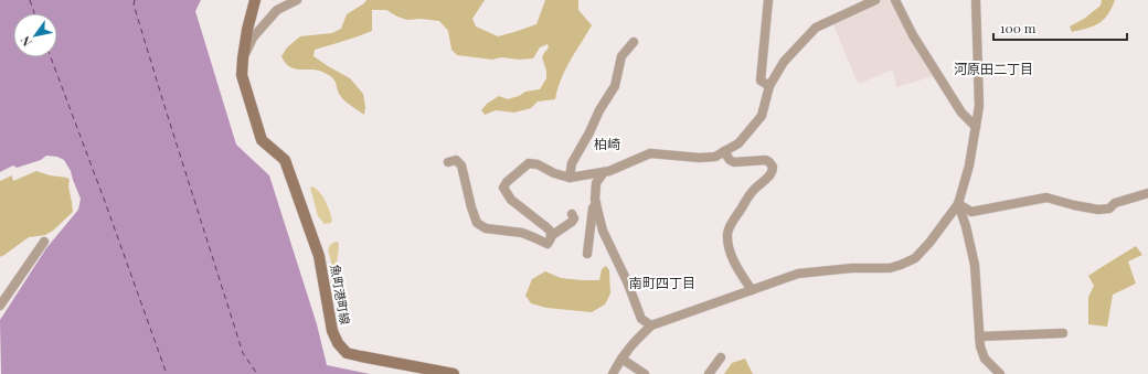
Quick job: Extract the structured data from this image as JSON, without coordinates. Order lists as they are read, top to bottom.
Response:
{
  "streets": {
    "street": ["魚町港町線"]
  },
  "districts": ["河原田二丁目", "柏崎", "南町四丁目"],
  "scale_bar": "100 m",
  "north": "bottom left"
}
